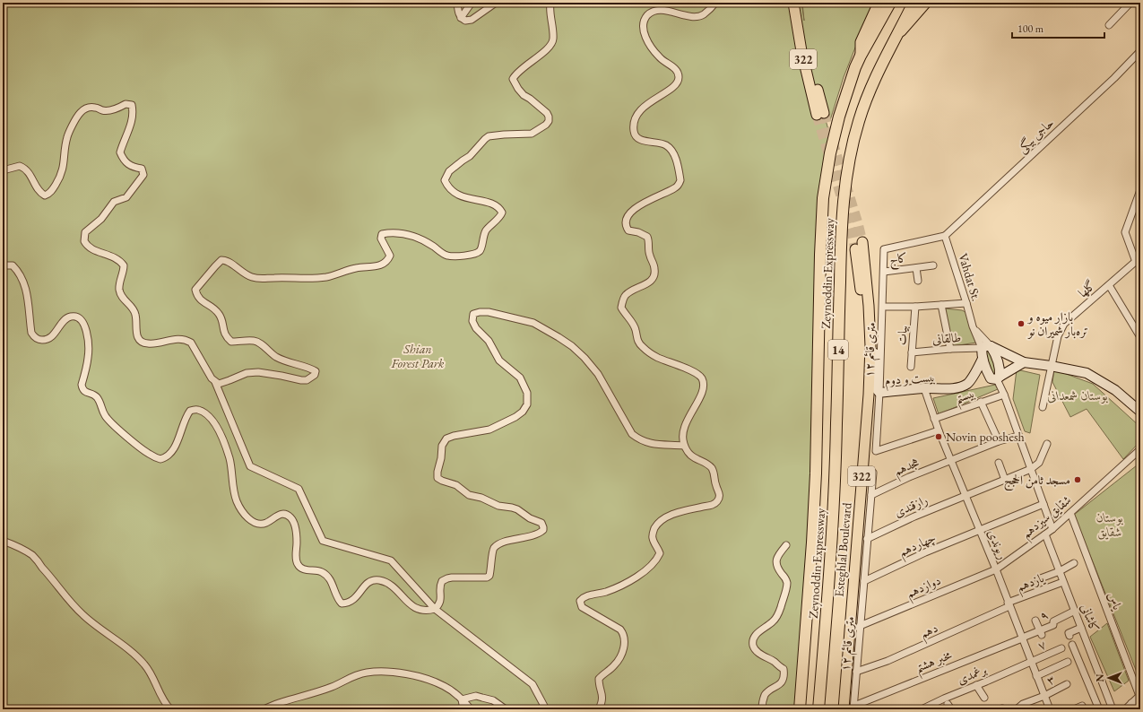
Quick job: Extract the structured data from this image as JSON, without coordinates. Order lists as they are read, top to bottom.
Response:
{
  "streets": {
    "highway": ["Zeynoddin Expressway", "14"],
    "main road": ["322", "بیست و دوم", "Esteghlal Boulevard"],
    "street": [
      "حاجی بیگی",
      "کاج",
      "Vahdat St.",
      "گلها",
      "بیات",
      "طالقانی",
      "۱۲ متری قائم",
      "بیستم",
      "هجدهم",
      "رازقندی",
      "شقایق سیزدهم",
      "چهاردهم",
      "ریوندی",
      "یازدهم",
      "دوازدهم",
      "یاس",
      "۹",
      "کاشانی",
      "دهم",
      "۷",
      "مخبر هشتم",
      "برغمدی",
      "۳"
    ]
  },
  "crossings": [
    ["حاجی بیگی", "Vahdat St."],
    ["حاجی بیگی", "۱۲ متری قائم"],
    ["کاج", "۱۲ متری قائم"],
    ["Vahdat St.", "طالقانی"],
    ["Vahdat St.", "۱۲ متری قائم"],
    ["بیات", "طالقانی"],
    ["۱۲ متری قائم", "بیست و دوم"],
    ["۱۲ متری قائم", "هجدهم"],
    ["۱۲ متری قائم", "رازقندی"],
    ["۱۲ متری قائم", "چهاردهم"],
    ["۱۲ متری قائم", "ریوندی"],
    ["۱۲ متری قائم", "دوازدهم"],
    ["۱۲ متری قائم", "دهم"],
    ["۱۲ متری قائم", "مخبر هشتم"],
    ["بیست و دوم", "ریوندی"],
    ["بیست و دوم", "Esteghlal Boulevard"],
    ["بیستم", "ریوندی"],
    ["هجدهم", "ریوندی"],
    ["رازقندی", "ریوندی"],
    ["شقایق سیزدهم", "ریوندی"],
    ["شقایق سیزدهم", "دوازدهم"],
    ["شقایق سیزدهم", "یاس"],
    ["شقایق سیزدهم", "کاشانی"],
    ["چهاردهم", "ریوندی"],
    ["ریوندی", "یازدهم"],
    ["ریوندی", "دوازدهم"],
    ["ریوندی", "۹"],
    ["ریوندی", "دهم"],
    ["ریوندی", "۷"],
    ["ریوندی", "مخبر هشتم"],
    ["ریوندی", "برغمدی"],
    ["ریوندی", "۳"],
    ["یازدهم", "دهم"],
    ["۹", "کاشانی"],
    ["۹", "مخبر هشتم"],
    ["۷", "برغمدی"]
  ],
  "parks": ["Shian Forest Park", "بوستان شمعدانی", "بوستان شقایق"],
  "places": ["بازار میوه و تره‌بار شمیران نو", "Novin pooshesh", "مسجد ثامن الحجج"],
  "scale_bar": "100 m",
  "north": "left"
}
